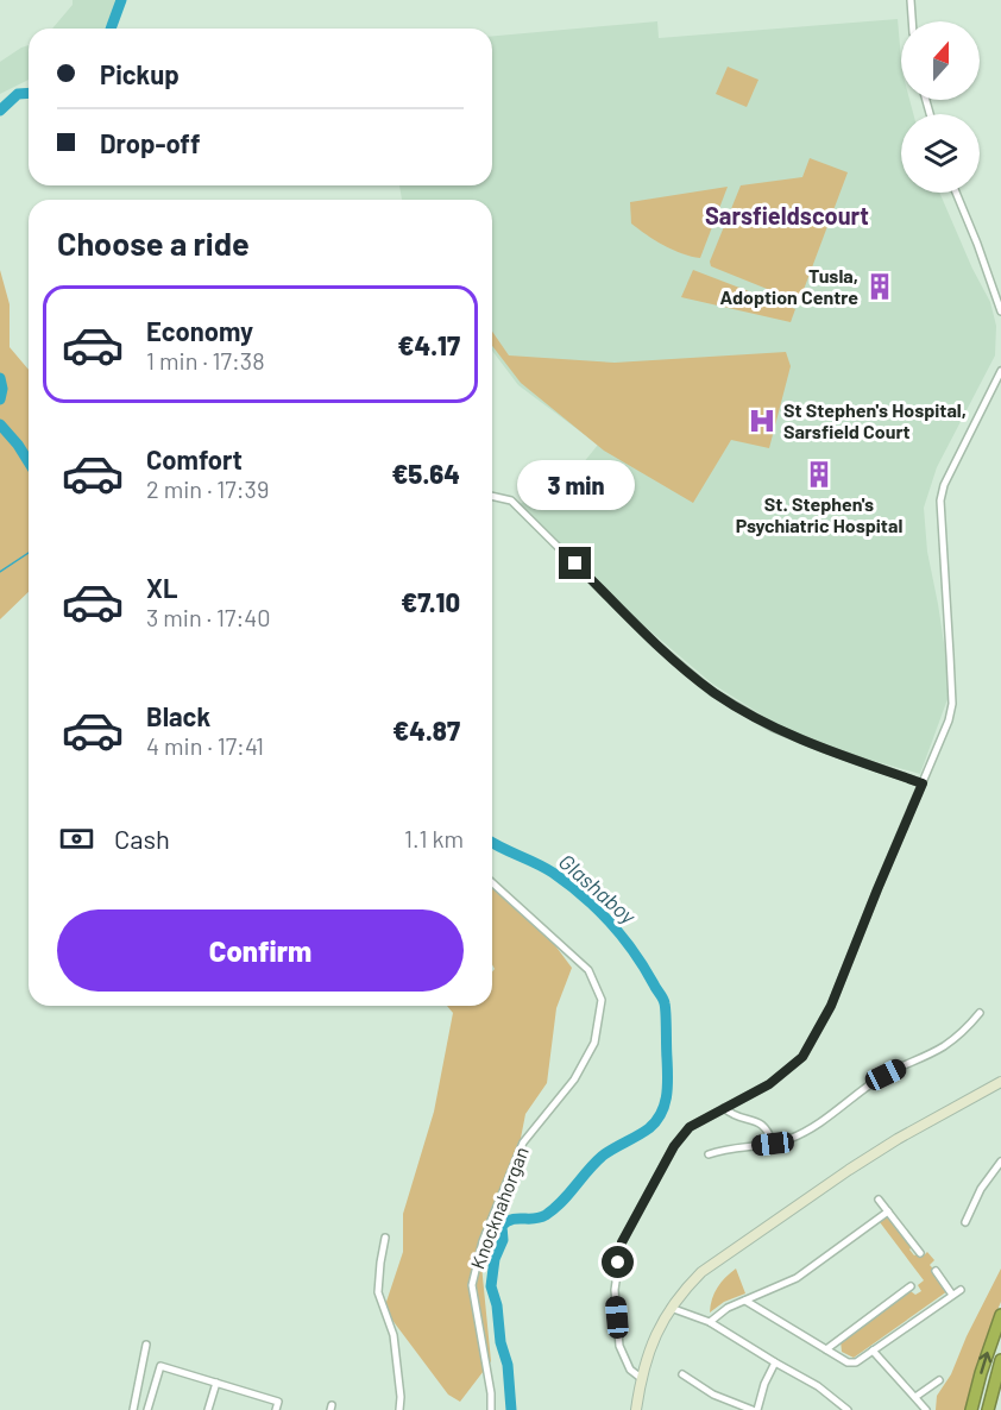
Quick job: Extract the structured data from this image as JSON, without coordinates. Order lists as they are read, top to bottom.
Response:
{
  "streets": {
    "street": ["Knocknahorgan"]
  },
  "districts": ["Sarsfieldscourt"],
  "water": ["Glashaboy"],
  "places": {
    "building": ["Tusla, Adoption Centre", "St. Stephen's Psychiatric Hospital"],
    "hospital": ["St Stephen's Hospital, Sarsfield Court"]
  },
  "north": "top",
  "page": {
    "banner": ["Pickup", "Drop-off"],
    "heading": "Choose a ride",
    "list": [
      {
        "name": "Economy",
        "note": "1 min · 17:38",
        "value": "€4.17"
      },
      {
        "name": "Comfort",
        "note": "2 min · 17:39",
        "value": "€5.64"
      },
      {
        "name": "XL",
        "note": "3 min · 17:40",
        "value": "€7.10"
      },
      {
        "name": "Black",
        "note": "4 min · 17:41",
        "value": "€4.87"
      }
    ],
    "bubble": "3 min",
    "pay": ["Cash", "1.1 km"],
    "buttons": "Confirm"
  }
}
